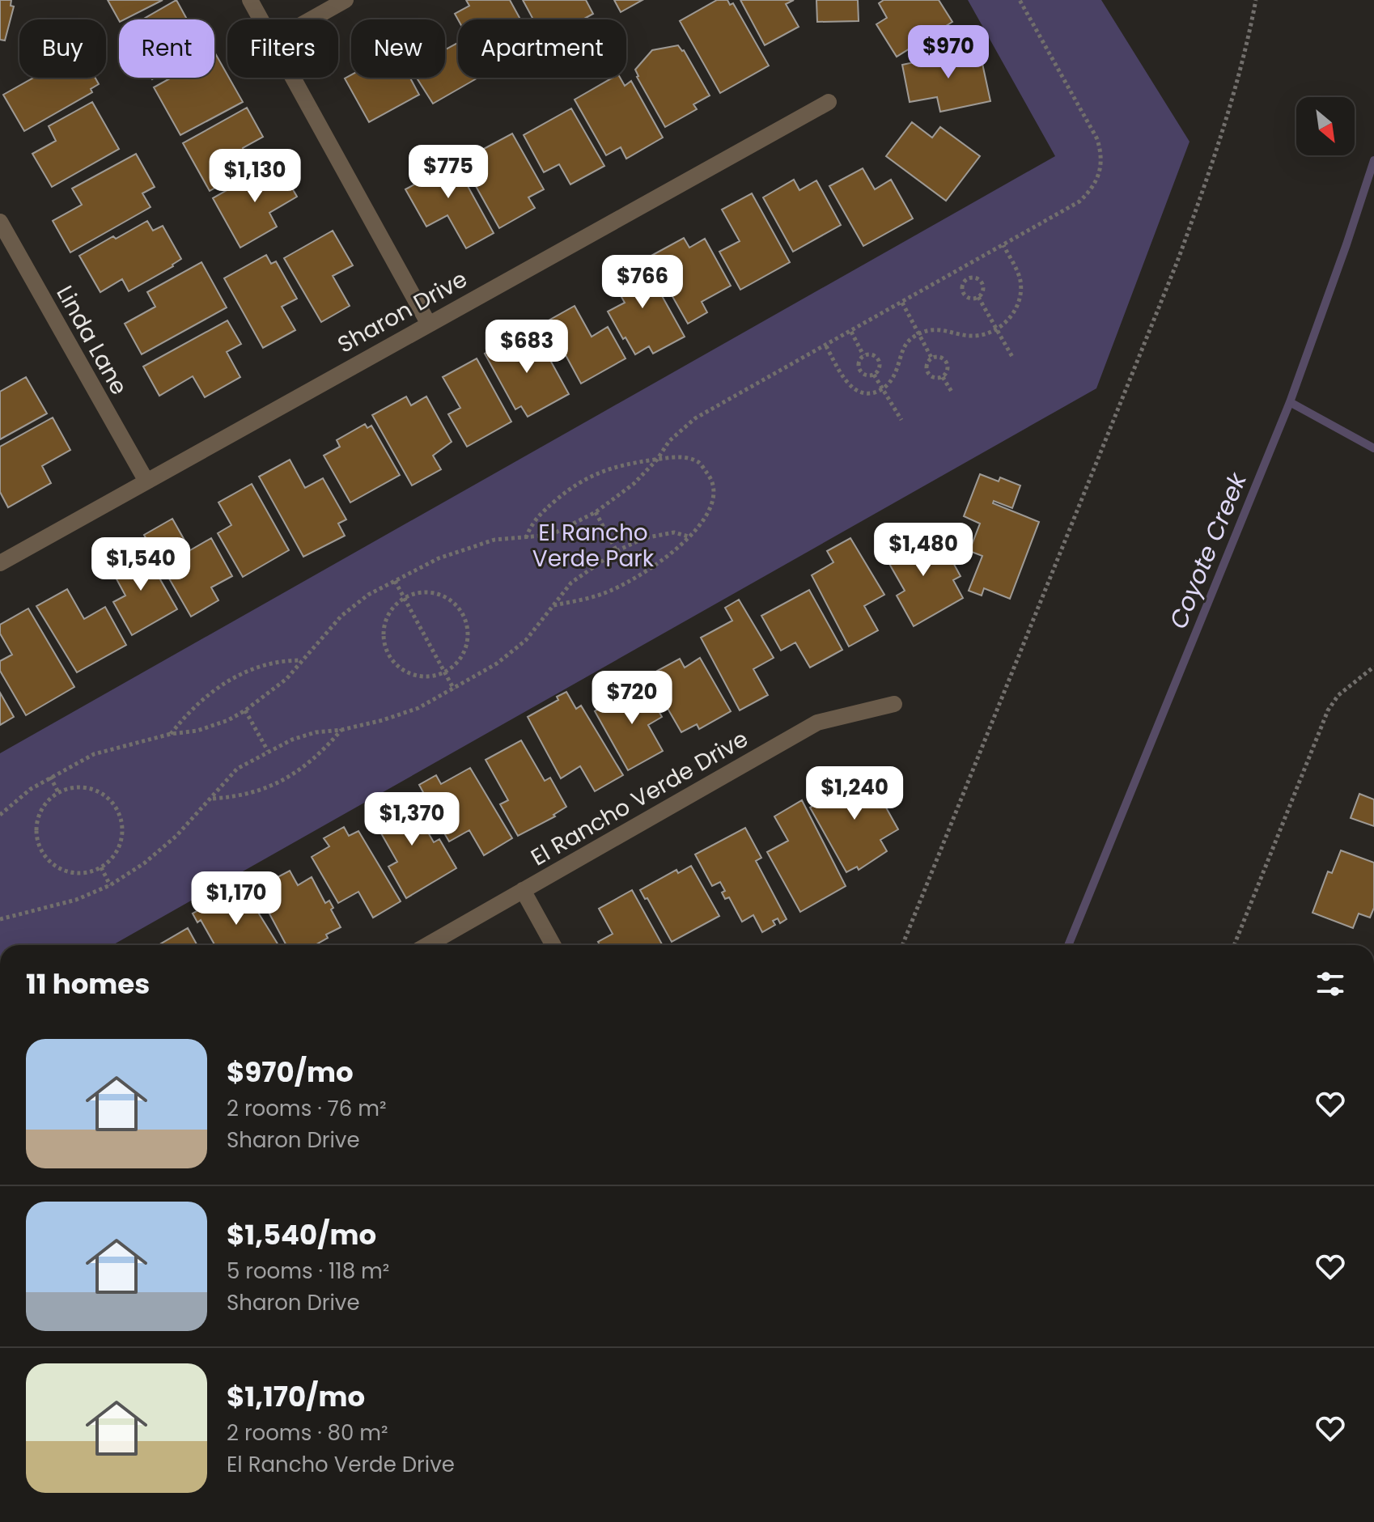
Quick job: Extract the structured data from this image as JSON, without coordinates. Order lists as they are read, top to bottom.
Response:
{
  "streets": {
    "street": ["Sharon Drive", "Linda Lane", "El Rancho Verde Drive"]
  },
  "crossings": [
    ["Sharon Drive", "Linda Lane"]
  ],
  "water": ["Coyote Creek"],
  "parks": ["El Rancho Verde Park"],
  "north": "bottom right",
  "page": {
    "chip": [
      "Buy",
      "Rent",
      "Filters",
      "New",
      "Apartment"
    ],
    "price": [
      "$970",
      "$775",
      "$1,130",
      "$766",
      "$683",
      "$1,480",
      "$1,540",
      "$720",
      "$1,240",
      "$1,370",
      "$1,170"
    ],
    "heading": "11 homes",
    "list": [
      {
        "name": "$970/mo",
        "note": "2 rooms · 76 m² · Sharon Drive"
      },
      {
        "name": "$1,540/mo",
        "note": "5 rooms · 118 m² · Sharon Drive"
      },
      {
        "name": "$1,170/mo",
        "note": "2 rooms · 80 m² · El Rancho Verde Drive"
      }
    ]
  }
}
